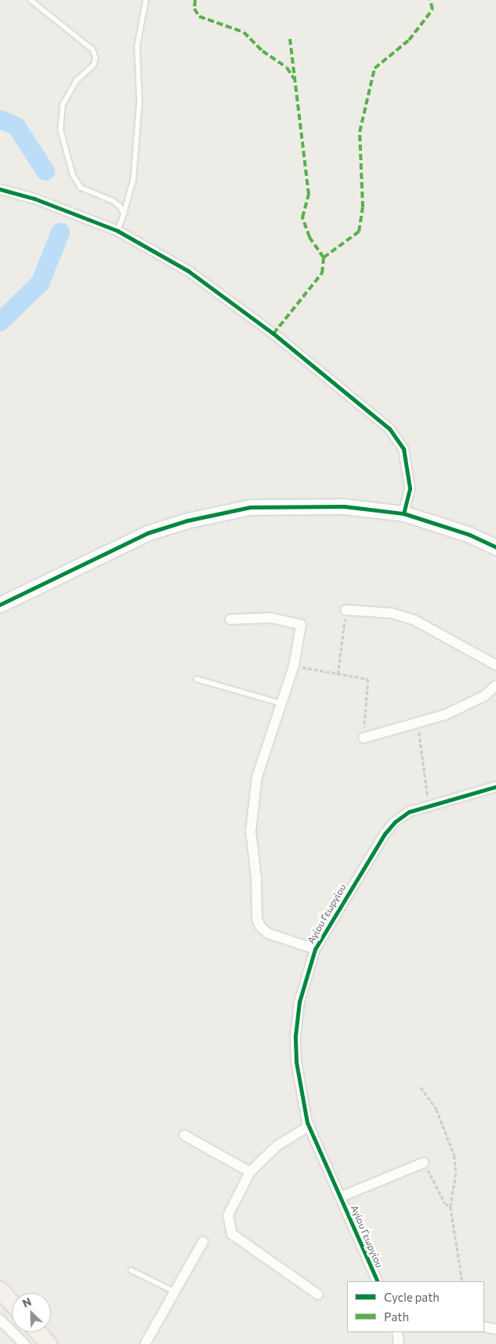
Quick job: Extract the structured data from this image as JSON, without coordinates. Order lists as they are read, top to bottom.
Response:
{
  "streets": {
    "street": ["Αγίου Γεωργίου"]
  },
  "legend": ["Cycle path", "Path"],
  "north": "top left"
}
